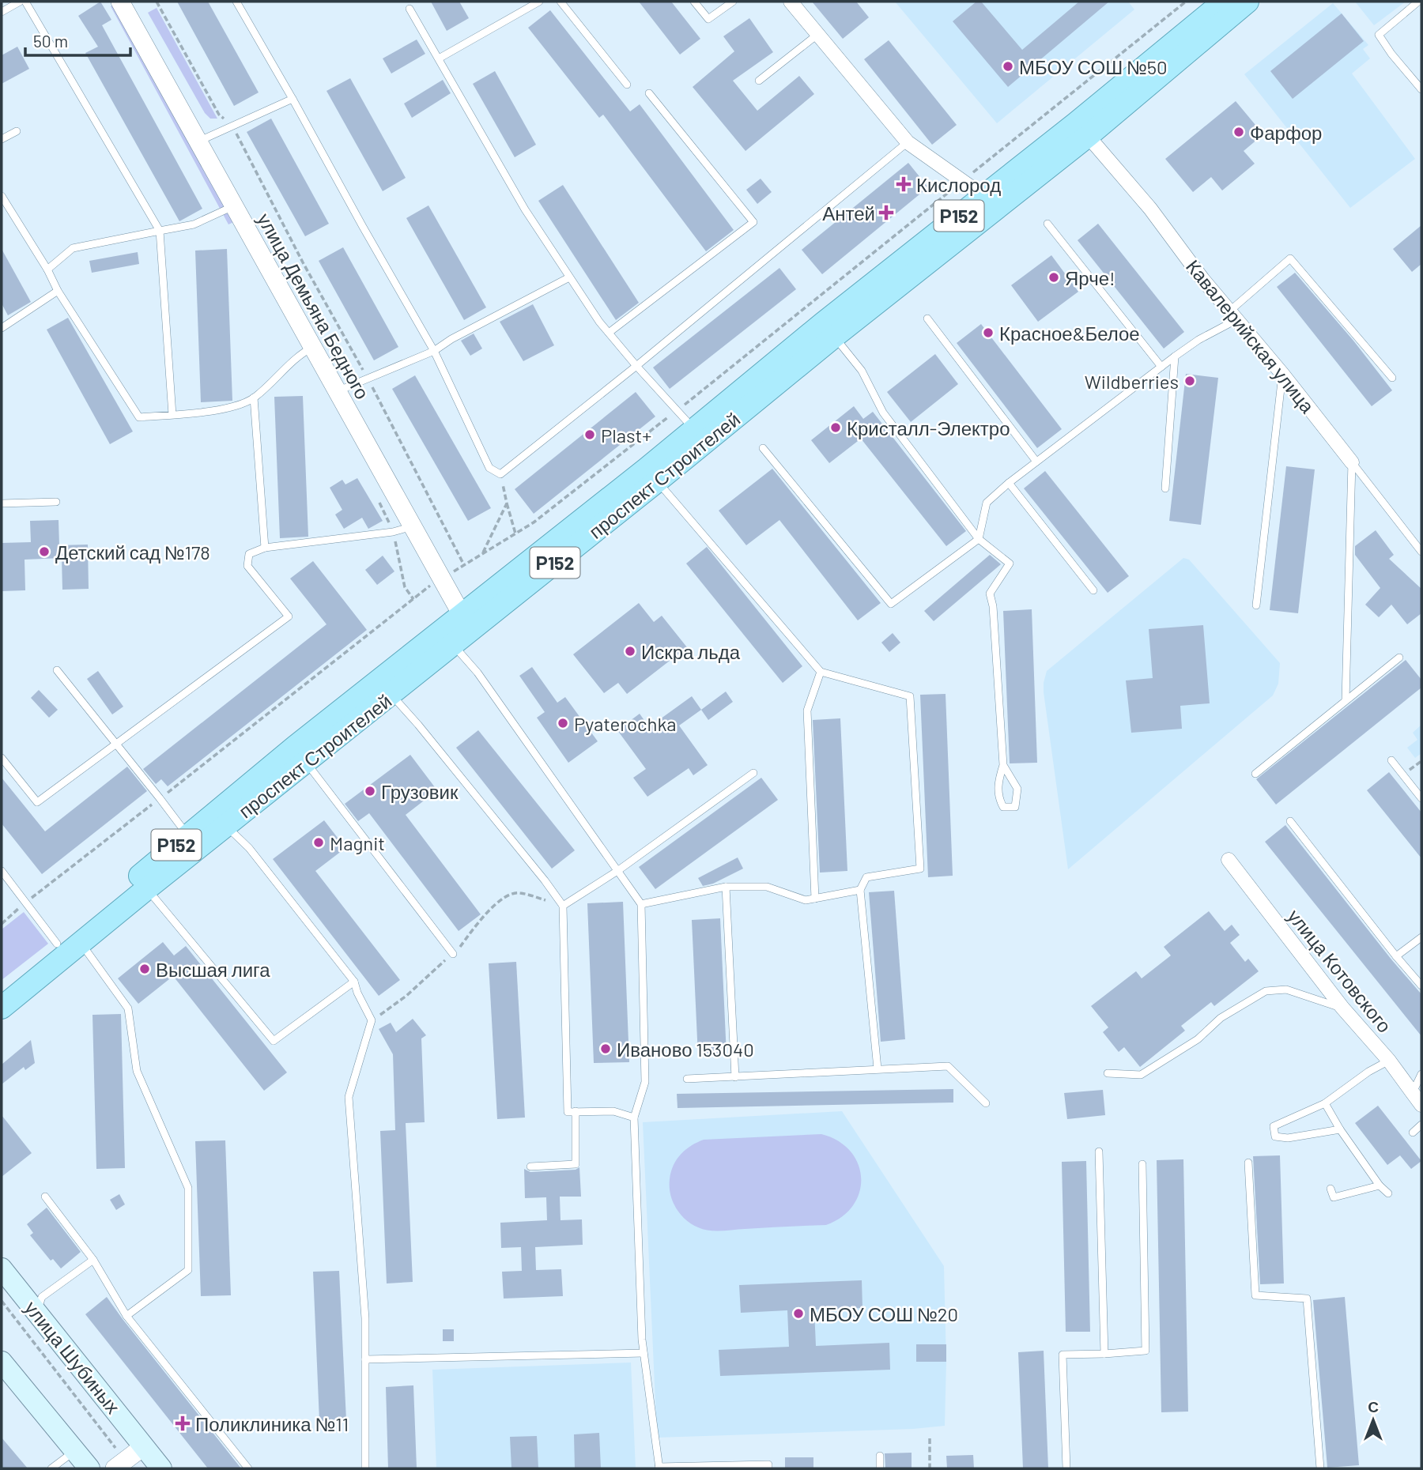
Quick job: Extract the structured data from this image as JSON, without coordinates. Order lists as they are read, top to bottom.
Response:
{
  "streets": {
    "main road": ["Р152", "проспект Строителей", "улица Шубиных"],
    "street": ["улица Демьяна Бедного", "Кавалерийская улица", "улица Котовского"]
  },
  "crossings": [
    ["улица Демьяна Бедного", "проспект Строителей"],
    ["Кавалерийская улица", "проспект Строителей"]
  ],
  "places": {
    "other": [
      "МБОУ СОШ №50",
      "Фарфор",
      "Ярче!",
      "Красное&Белое",
      "Wildberries",
      "Кристалл-Электро",
      "Plast+",
      "Детский сад №178",
      "Искра льда",
      "Pyaterochka",
      "Грузовик",
      "Magnit",
      "Высшая лига",
      "Иваново 153040",
      "МБОУ СОШ №20"
    ],
    "health": ["Кислород", "Антей", "Поликлиника №11"]
  },
  "scale_bar": "50 m",
  "north": "top"
}
